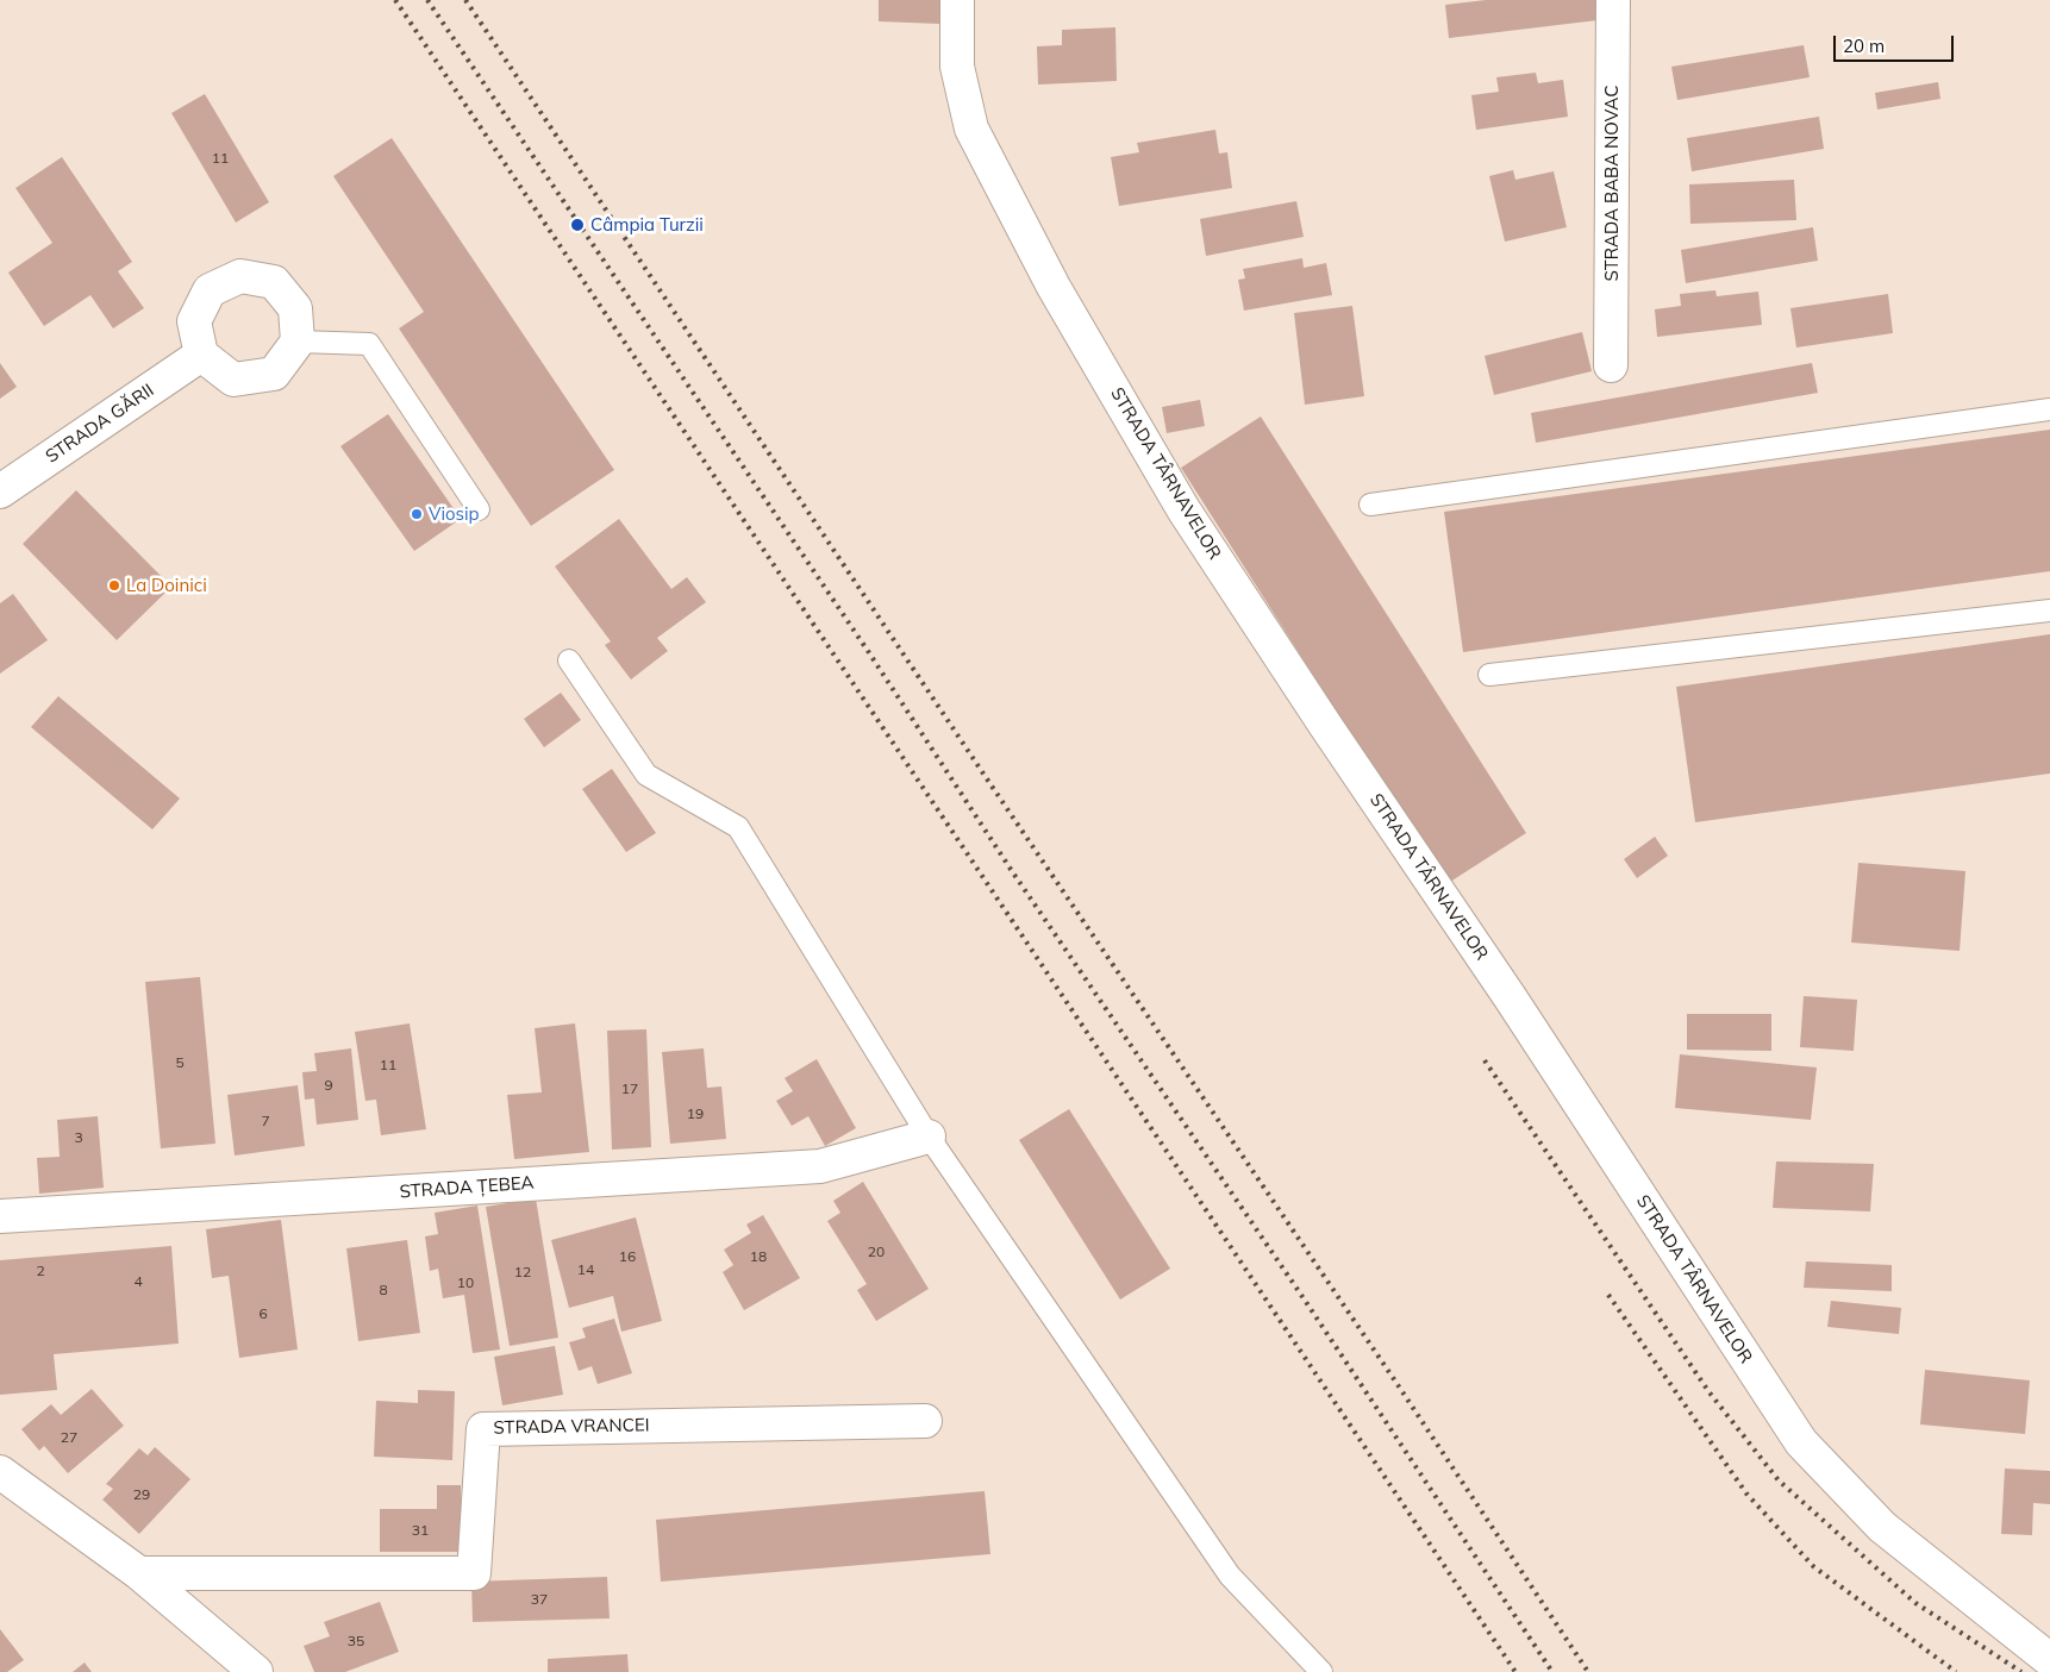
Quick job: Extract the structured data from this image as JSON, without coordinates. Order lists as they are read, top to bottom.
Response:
{
  "streets": {
    "street": [
      "STRADA BABA NOVAC",
      "STRADA GĂRII",
      "STRADA TÂRNAVELOR",
      "STRADA ȚEBEA",
      "STRADA VRANCEI"
    ]
  },
  "places": ["Câmpia Turzii", "Viosip", "La Doinici"],
  "house_numbers": [
    "11",
    "5",
    "11",
    "9",
    "17",
    "19",
    "7",
    "3",
    "20",
    "16",
    "18",
    "14",
    "2",
    "12",
    "4",
    "10",
    "8",
    "6",
    "27",
    "29",
    "31",
    "37",
    "35"
  ],
  "scale_bar": "20 m"
}
